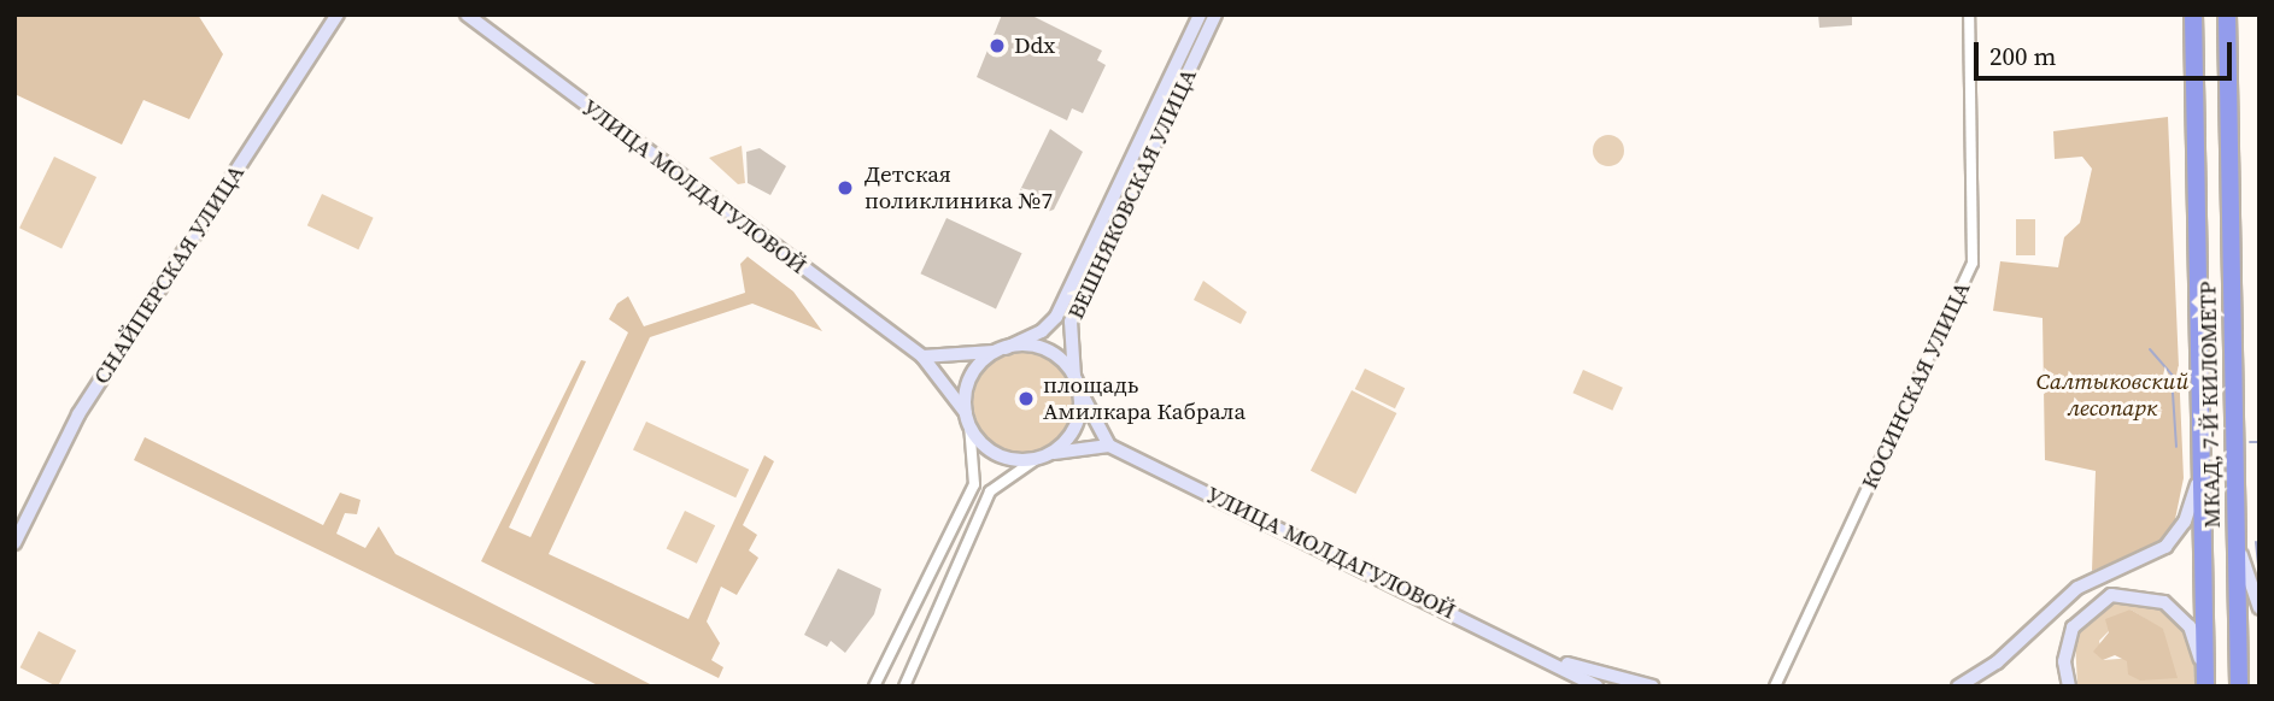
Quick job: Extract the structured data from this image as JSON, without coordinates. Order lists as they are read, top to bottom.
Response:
{
  "streets": {
    "highway": ["МКАД, 7-Й КИЛОМЕТР"],
    "main road": ["УЛИЦА МОЛДАГУЛОВОЙ", "ВЕШНЯКОВСКАЯ УЛИЦА", "СНАЙПЕРСКАЯ УЛИЦА"],
    "street": ["КОСИНСКАЯ УЛИЦА"]
  },
  "crossings": [
    ["УЛИЦА МОЛДАГУЛОВОЙ", "ВЕШНЯКОВСКАЯ УЛИЦА"]
  ],
  "parks": ["Салтыковский лесопарк"],
  "places": ["Ddx", "Детская поликлиника №7", "площадь Амилкара Кабрала"],
  "scale_bar": "200 m"
}
